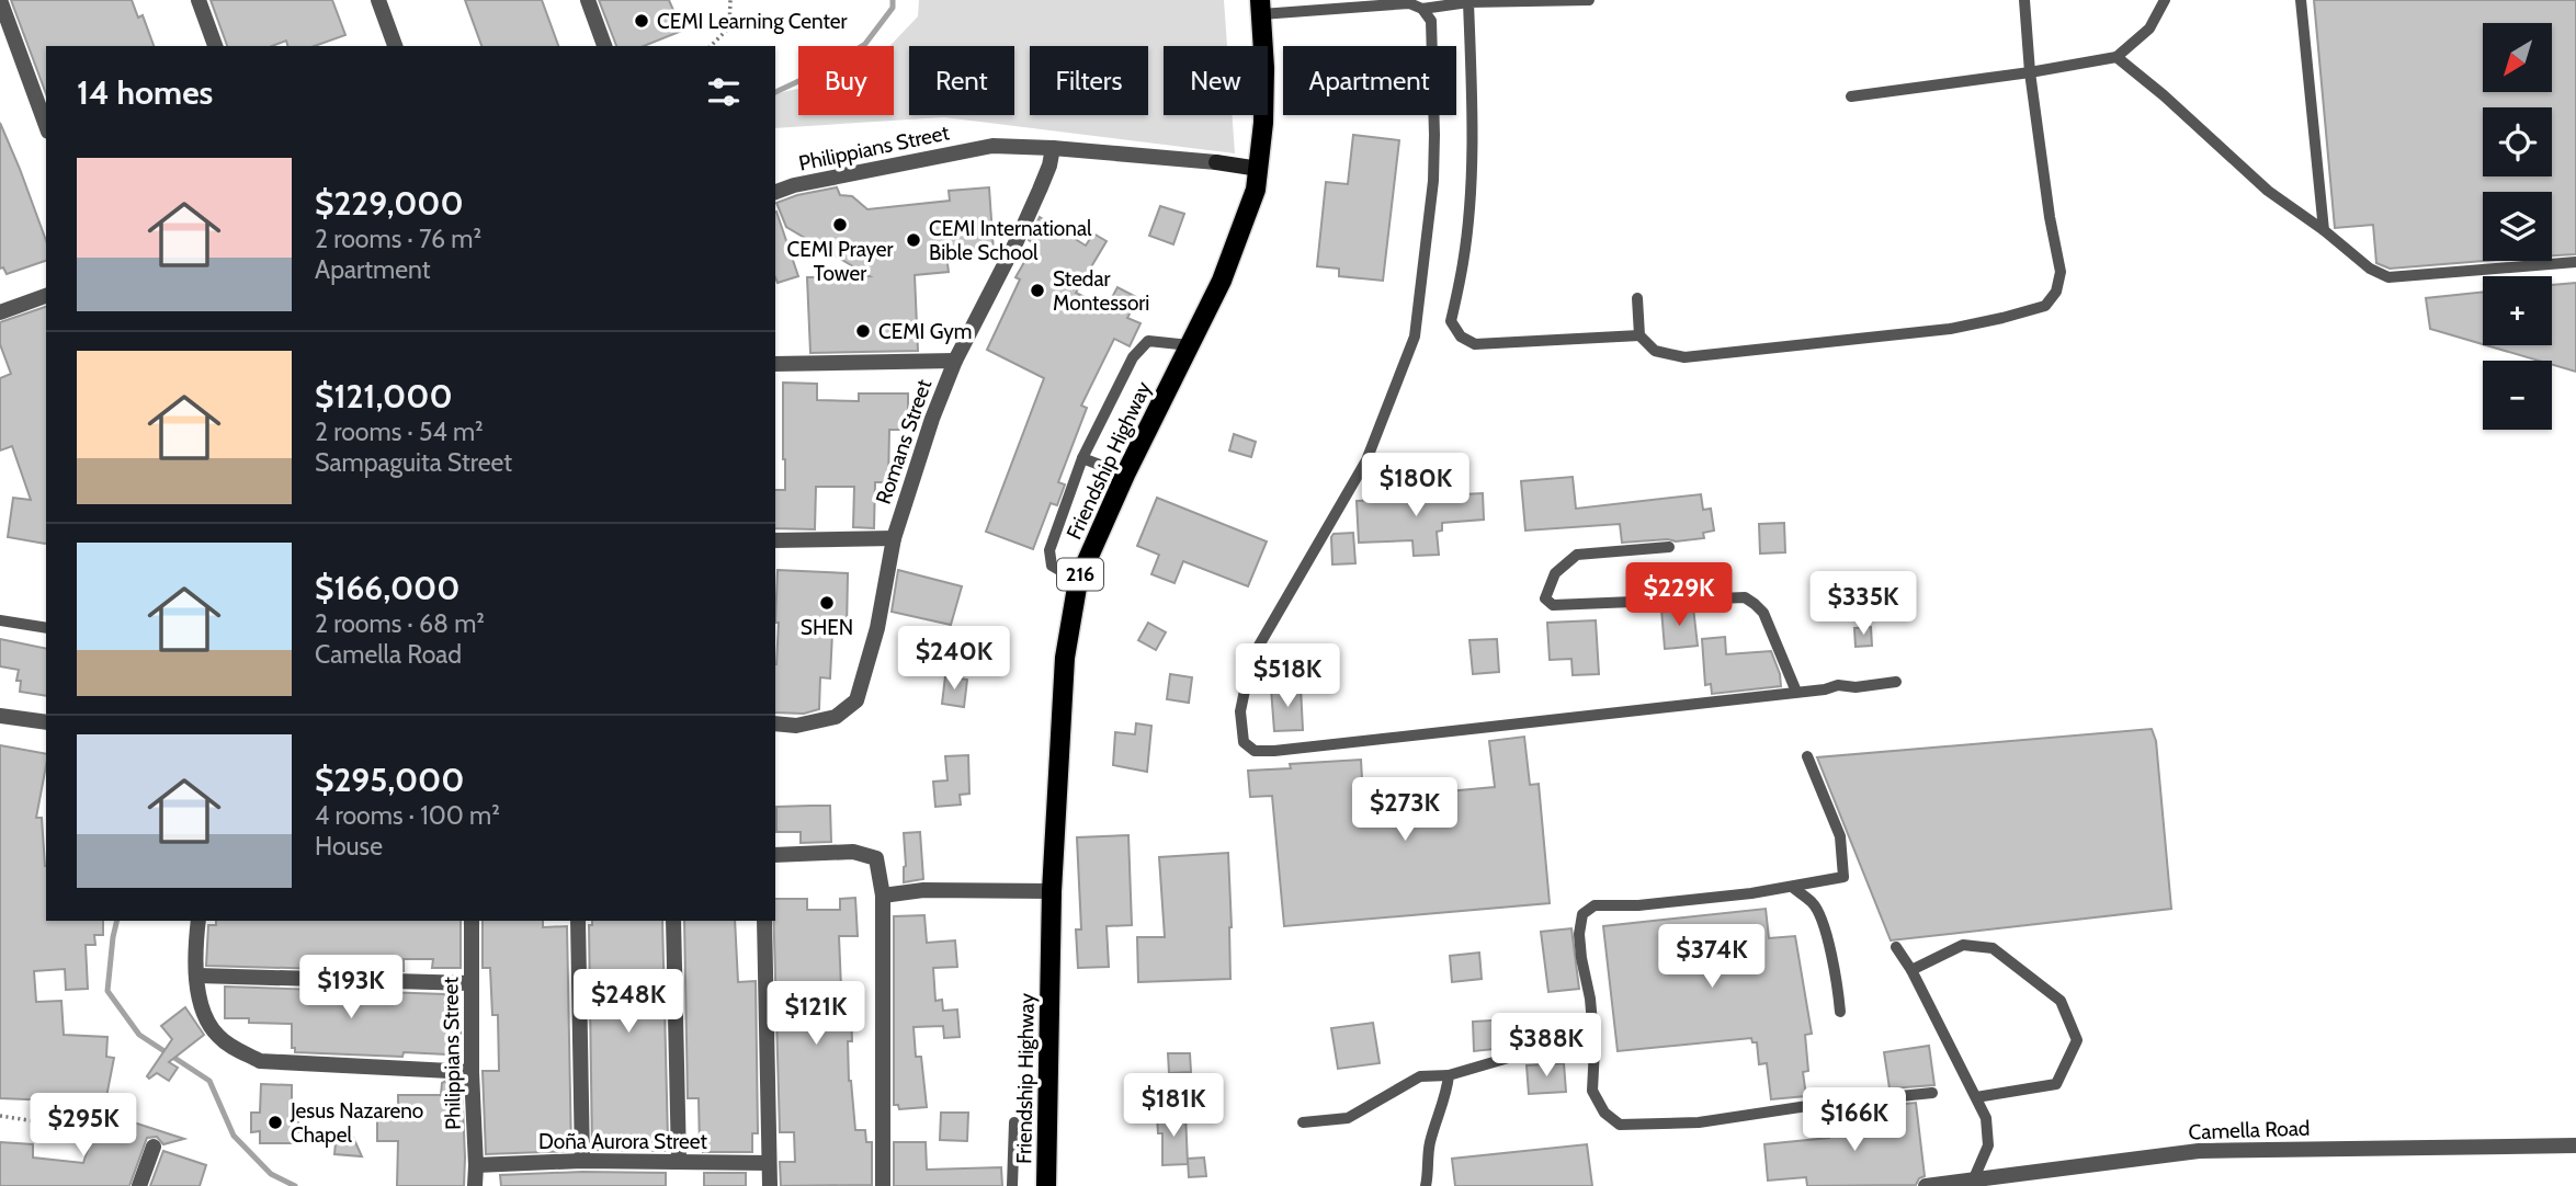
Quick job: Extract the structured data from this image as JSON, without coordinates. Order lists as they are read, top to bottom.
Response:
{
  "streets": {
    "main road": ["Friendship Highway", "216"],
    "street": [
      "Philippians Street",
      "Romans Street",
      "Camella Road",
      "Doña Aurora Street"
    ]
  },
  "crossings": [
    ["Philippians Street", "Romans Street"],
    ["Philippians Street", "Friendship Highway"],
    ["Philippians Street", "Doña Aurora Street"]
  ],
  "places": [
    "CEMI Learning Center",
    "CEMI Prayer Tower",
    "CEMI International Bible School",
    "Stedar Montessori",
    "CEMI Gym",
    "SHEN",
    "Jesus Nazareno Chapel"
  ],
  "north": "bottom left",
  "page": {
    "map_buttons": ["+", "−"],
    "chip": [
      "Buy",
      "Rent",
      "Filters",
      "New",
      "Apartment"
    ],
    "heading": "14 homes",
    "list": [
      {
        "name": "$229,000",
        "note": "2 rooms · 76 m² · Apartment"
      },
      {
        "name": "$121,000",
        "note": "2 rooms · 54 m² · Sampaguita Street"
      },
      {
        "name": "$166,000",
        "note": "2 rooms · 68 m² · Camella Road"
      },
      {
        "name": "$295,000",
        "note": "4 rooms · 100 m² · House"
      }
    ],
    "price": [
      "$180K",
      "$229K",
      "$335K",
      "$240K",
      "$518K",
      "$273K",
      "$374K",
      "$193K",
      "$248K",
      "$121K",
      "$388K",
      "$181K",
      "$166K",
      "$295K"
    ]
  }
}
